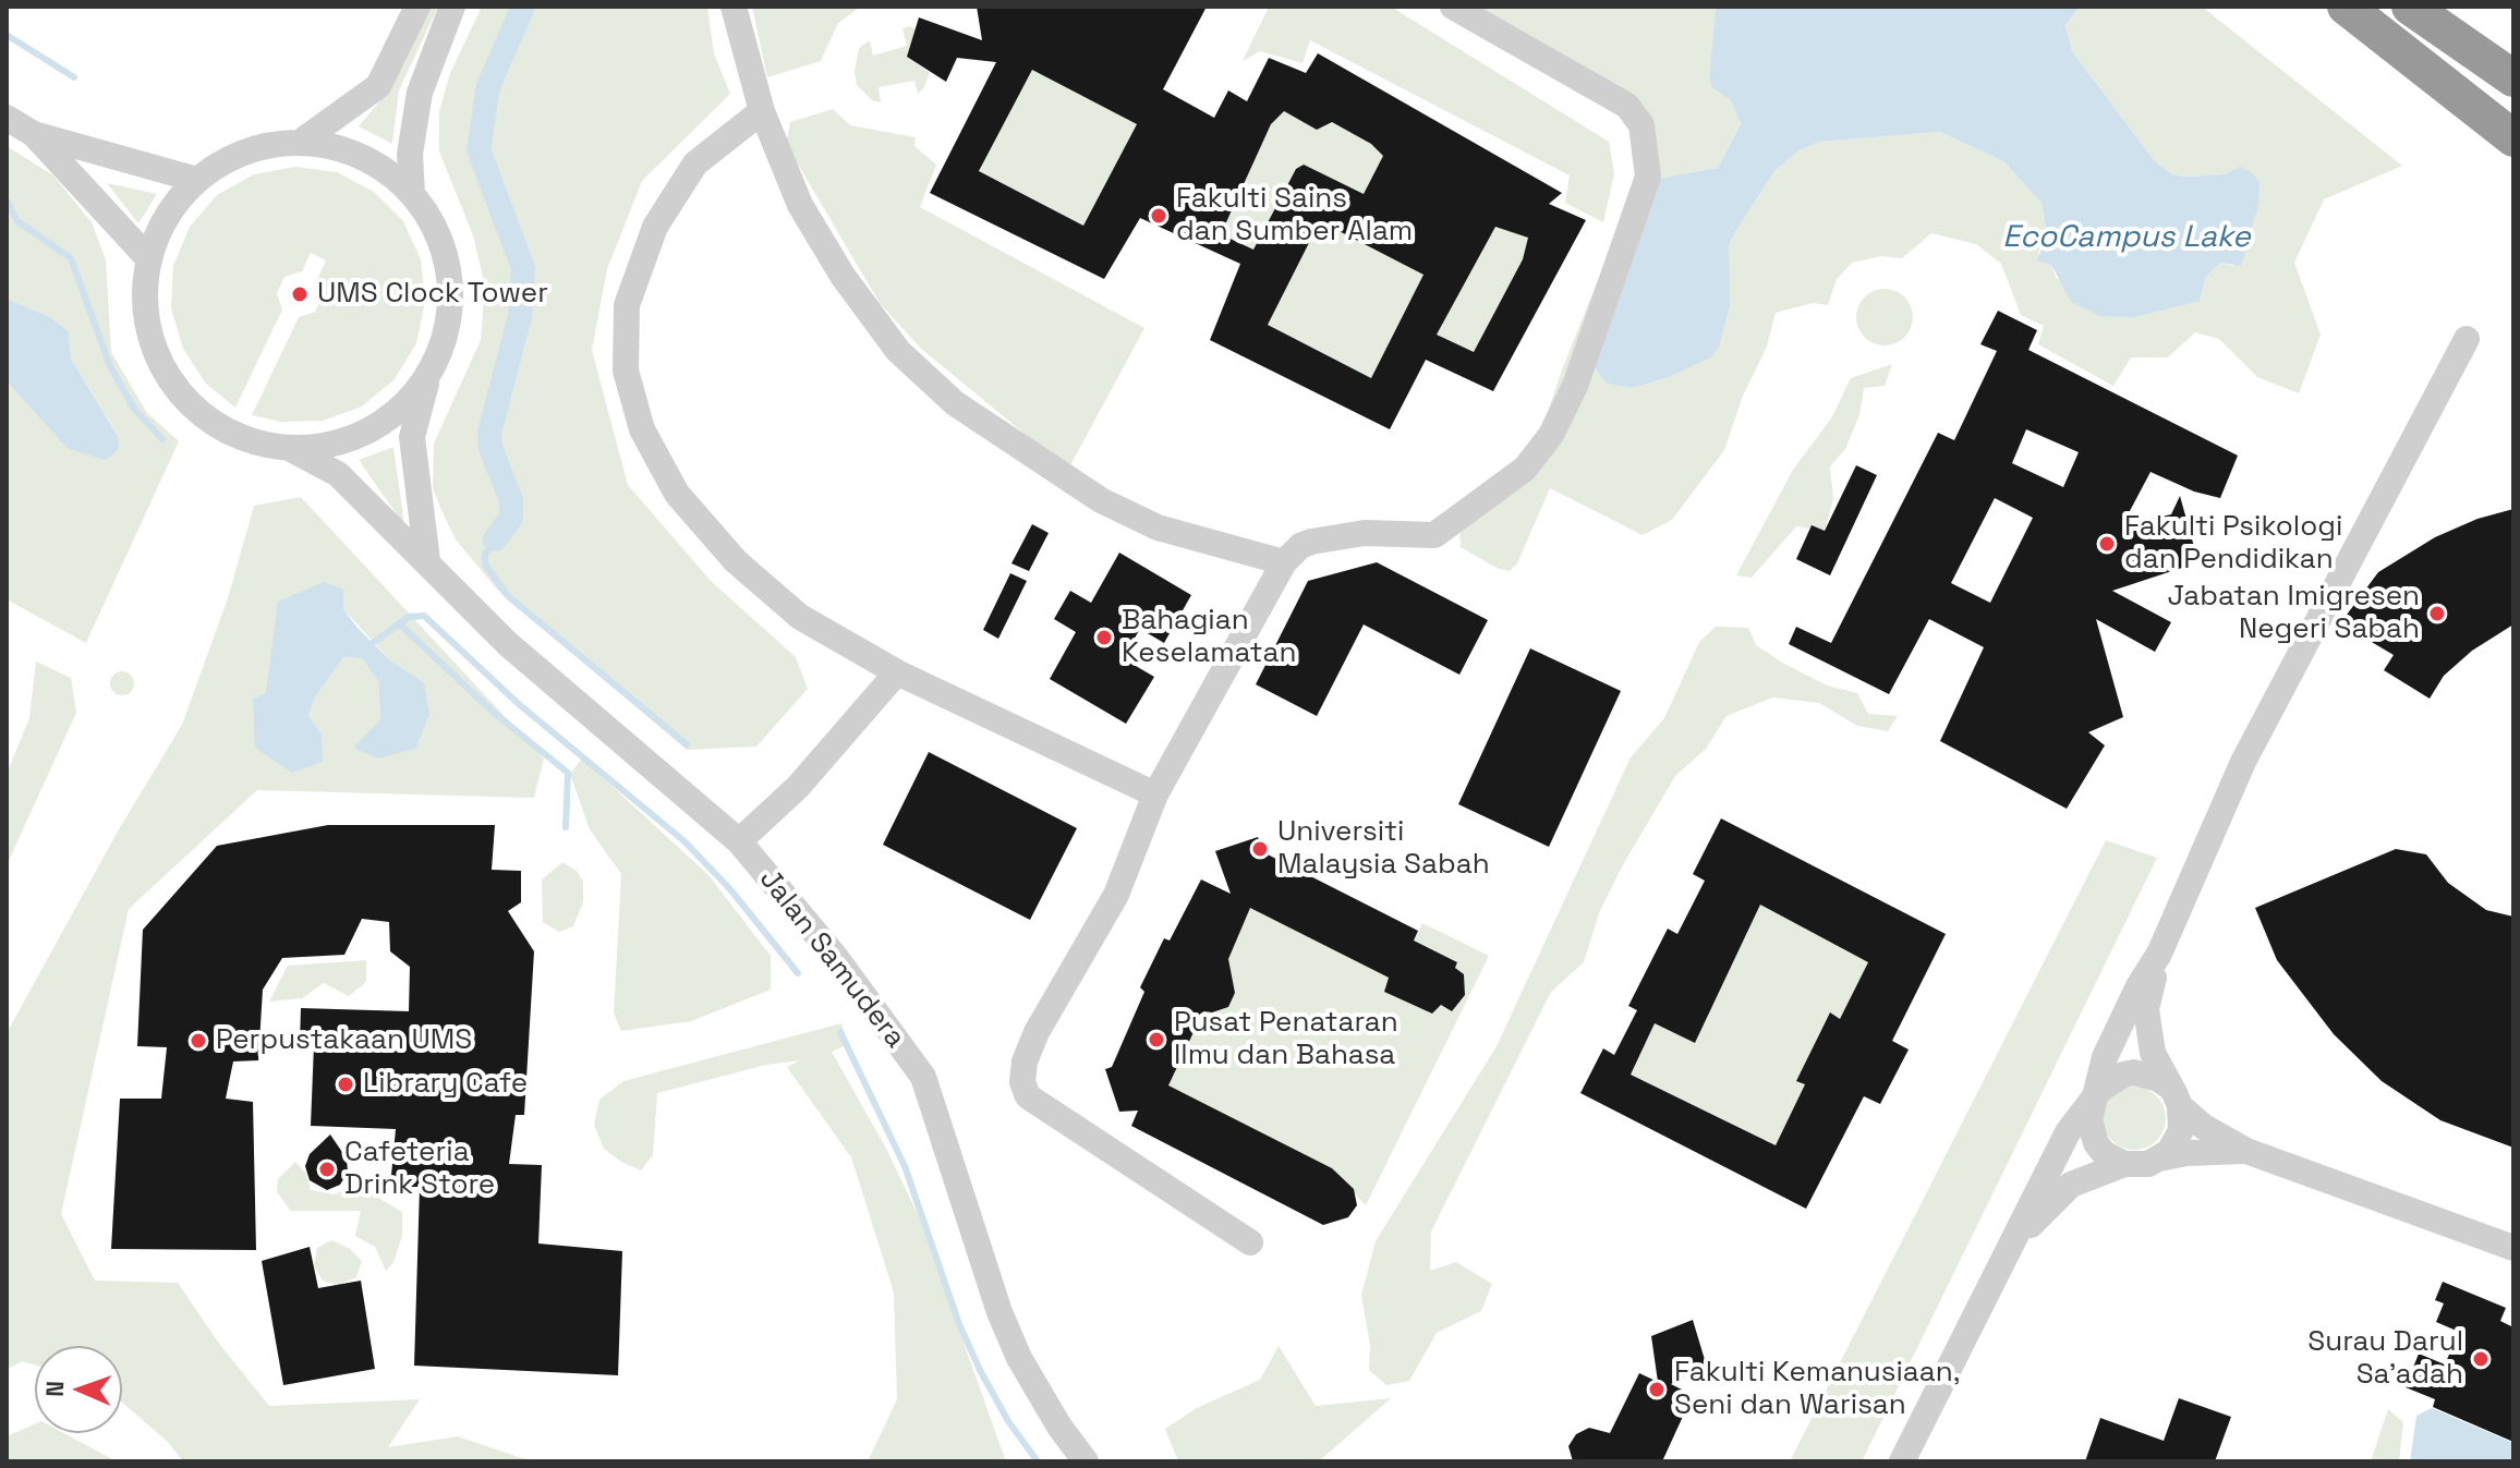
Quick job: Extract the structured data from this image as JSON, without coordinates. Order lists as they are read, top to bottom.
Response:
{
  "streets": {
    "street": ["Jalan Samudera"]
  },
  "water": ["EcoCampus Lake"],
  "places": [
    "Fakulti Sains dan Sumber Alam",
    "UMS Clock Tower",
    "Fakulti Psikologi dan Pendidikan",
    "Jabatan Imigresen Negeri Sabah",
    "Bahagian Keselamatan",
    "Universiti Malaysia Sabah",
    "Pusat Penataran Ilmu dan Bahasa",
    "Perpustakaan UMS",
    "Library Cafe",
    "Cafeteria Drink Store",
    "Surau Darul Sa'adah",
    "Fakulti Kemanusiaan, Seni dan Warisan"
  ],
  "north": "left"
}
